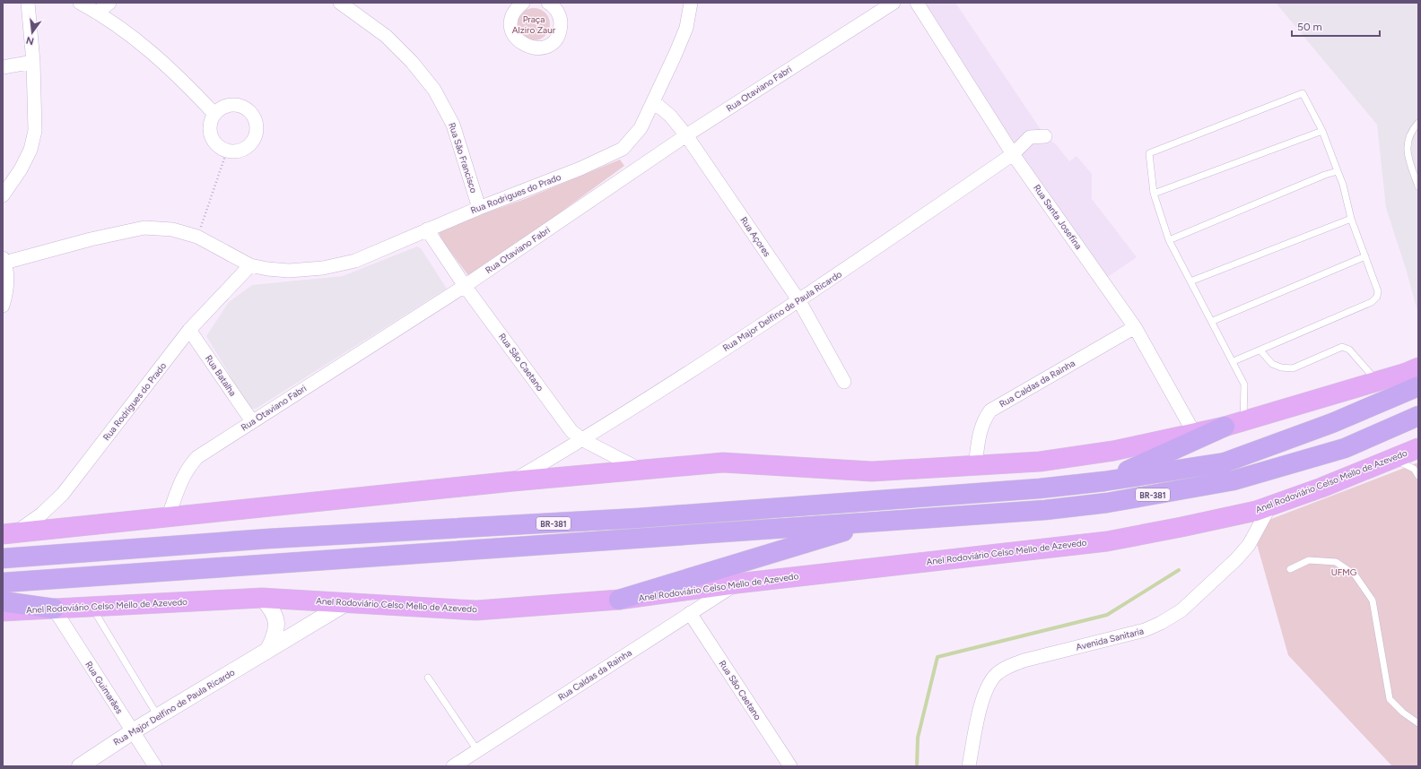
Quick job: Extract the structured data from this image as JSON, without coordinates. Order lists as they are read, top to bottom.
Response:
{
  "streets": {
    "highway": ["BR-381"],
    "main road": ["Anel Rodoviário Celso Mello de Azevedo"],
    "street": [
      "Rua Otaviano Fabri",
      "Rua São Francisco",
      "Rua Rodrigues do Prado",
      "Rua Santa Josefina",
      "Rua Açores",
      "Rua Major Delfino de Paula Ricardo",
      "Rua São Caetano",
      "Rua Batalha",
      "Rua Caldas da Rainha",
      "Avenida Sanitaria",
      "Rua Guimarães"
    ]
  },
  "crossings": [
    ["Rua Otaviano Fabri", "Rua Açores"],
    ["Rua Otaviano Fabri", "Rua São Caetano"],
    ["Rua Otaviano Fabri", "Rua Batalha"],
    ["Rua São Francisco", "Rua Rodrigues do Prado"],
    ["Rua Rodrigues do Prado", "Rua Açores"],
    ["Rua Rodrigues do Prado", "Rua São Caetano"],
    ["Rua Rodrigues do Prado", "Rua Batalha"],
    ["Rua Santa Josefina", "Rua Major Delfino de Paula Ricardo"],
    ["Rua Santa Josefina", "Rua Caldas da Rainha"],
    ["Rua Açores", "Rua Major Delfino de Paula Ricardo"],
    ["Rua Major Delfino de Paula Ricardo", "Rua São Caetano"],
    ["Rua Major Delfino de Paula Ricardo", "Anel Rodoviário Celso Mello de Azevedo"],
    ["Rua Major Delfino de Paula Ricardo", "Rua Guimarães"],
    ["Rua São Caetano", "Rua Caldas da Rainha"],
    ["Rua Caldas da Rainha", "Anel Rodoviário Celso Mello de Azevedo"],
    ["Anel Rodoviário Celso Mello de Azevedo", "Avenida Sanitaria"],
    ["Anel Rodoviário Celso Mello de Azevedo", "Rua Guimarães"]
  ],
  "parks": ["Praça Alziro Zaur", "UFMG"],
  "scale_bar": "50 m",
  "north": "bottom"
}
